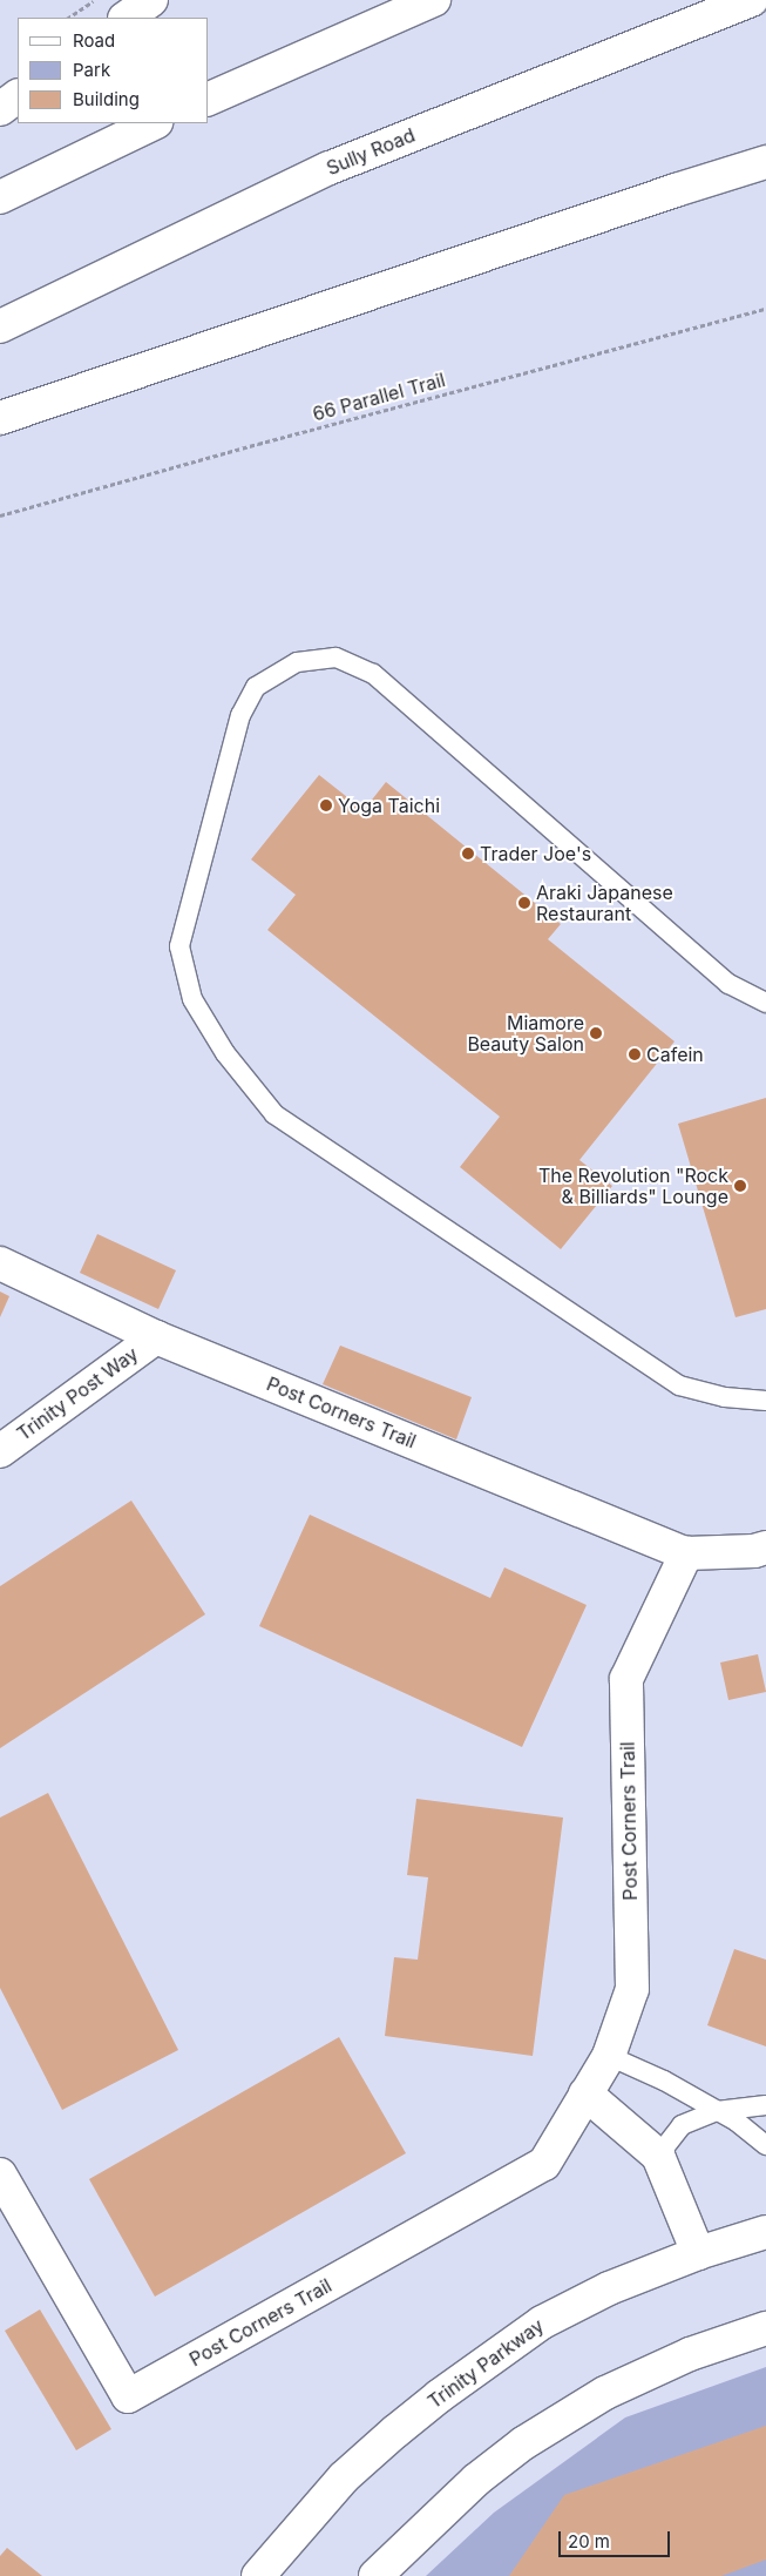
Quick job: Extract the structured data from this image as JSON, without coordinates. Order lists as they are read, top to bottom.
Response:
{
  "streets": {
    "main road": [
      "Sully Road",
      "Trinity Post Way",
      "Post Corners Trail",
      "Trinity Parkway"
    ],
    "path": ["66 Parallel Trail"]
  },
  "crossings": [
    ["Trinity Post Way", "Post Corners Trail"]
  ],
  "places": [
    "Yoga Taichi",
    "Trader Joe's",
    "Araki Japanese Restaurant",
    "Miamore Beauty Salon",
    "Cafein",
    "The Revolution \"Rock & Billiards\" Lounge"
  ],
  "legend": ["Road", "Park", "Building"],
  "scale_bar": "20 m"
}
